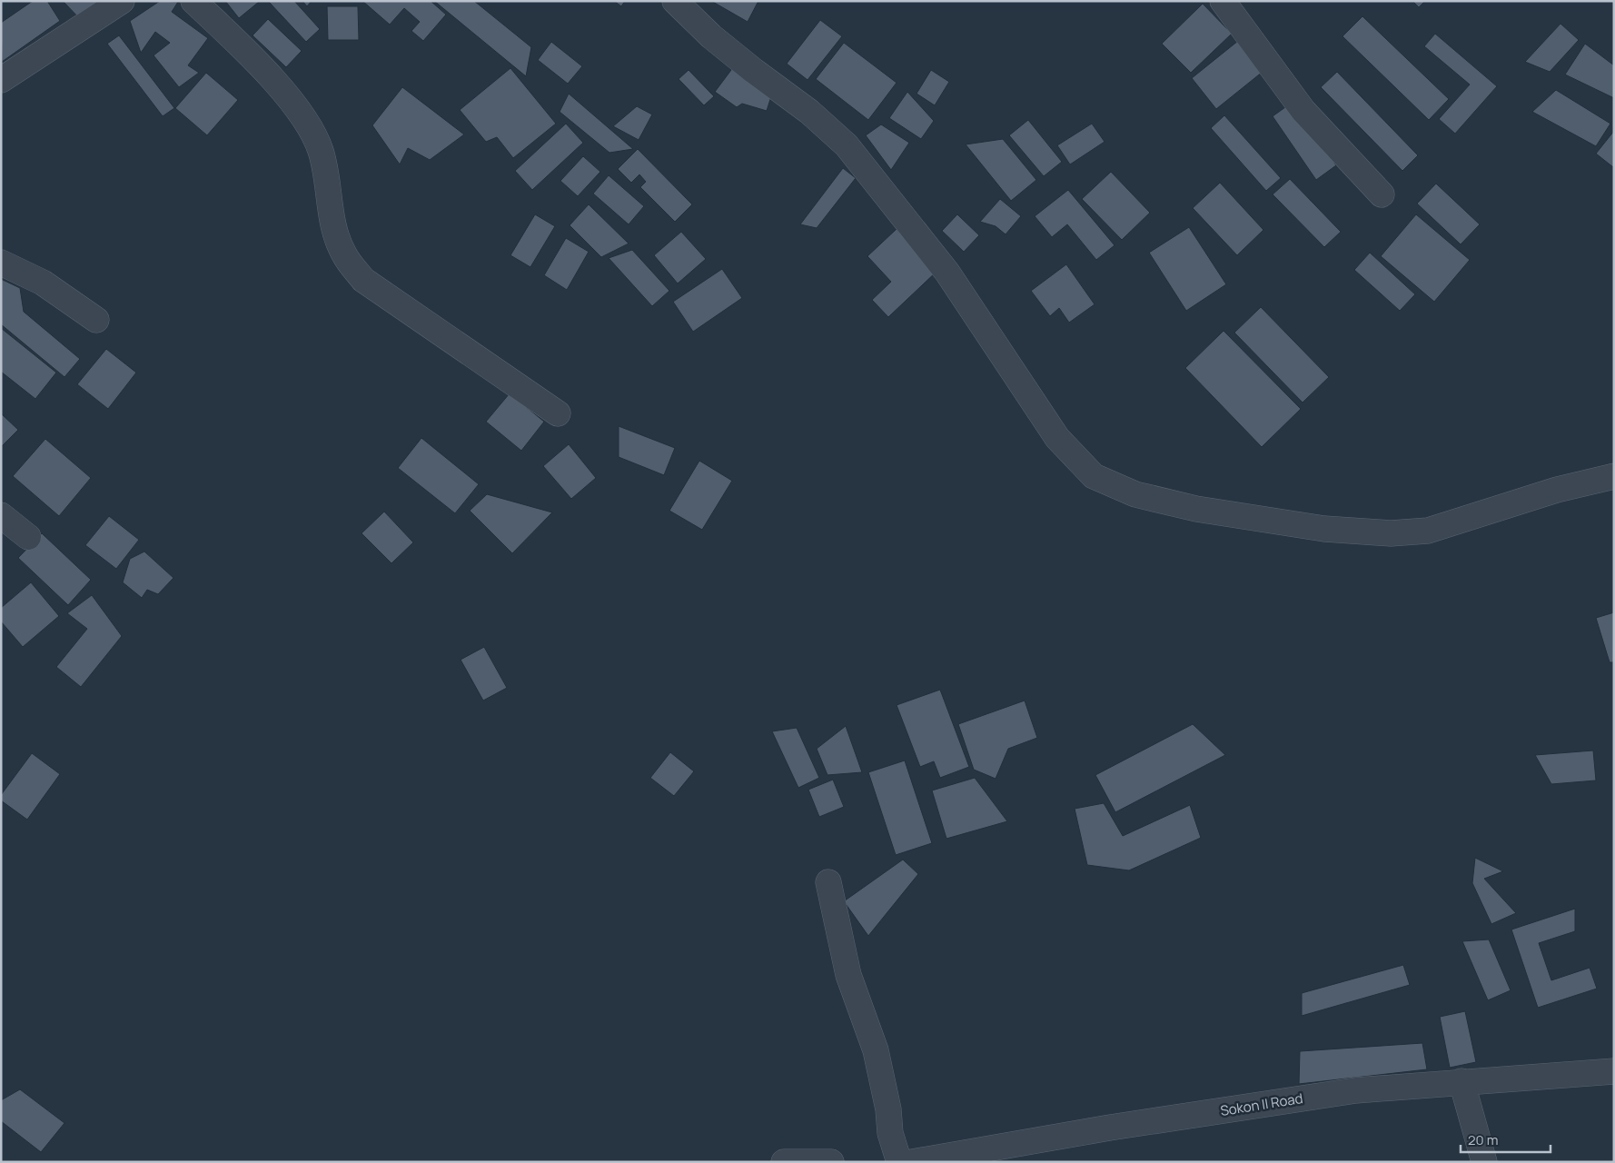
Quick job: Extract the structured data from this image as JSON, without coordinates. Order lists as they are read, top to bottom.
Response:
{
  "streets": {
    "street": ["Sokon II Road"]
  },
  "scale_bar": "20 m"
}
